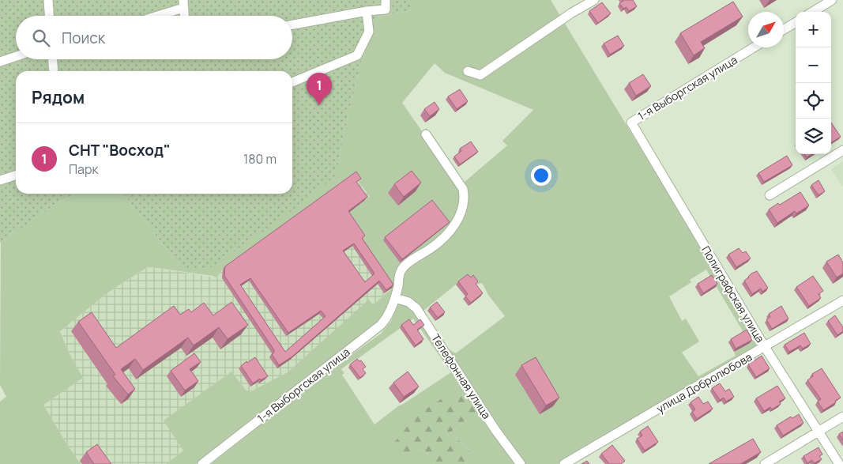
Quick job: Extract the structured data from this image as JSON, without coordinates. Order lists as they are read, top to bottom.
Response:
{
  "streets": {
    "street": [
      "1-я Выборгская улица",
      "Полиграфская улица",
      "Телефонная улица",
      "улица Добролюбова"
    ]
  },
  "crossings": [
    ["1-я Выборгская улица", "Полиграфская улица"],
    ["1-я Выборгская улица", "Телефонная улица"],
    ["Полиграфская улица", "улица Добролюбова"]
  ],
  "north": "top right",
  "page": {
    "map_buttons": ["+", "−"],
    "search": "Поиск",
    "heading": "Рядом",
    "pins": "1",
    "list": [
      {
        "mark": "1",
        "name": "СНТ \"Восход\"",
        "note": "Парк",
        "value": "180 m"
      }
    ]
  }
}
